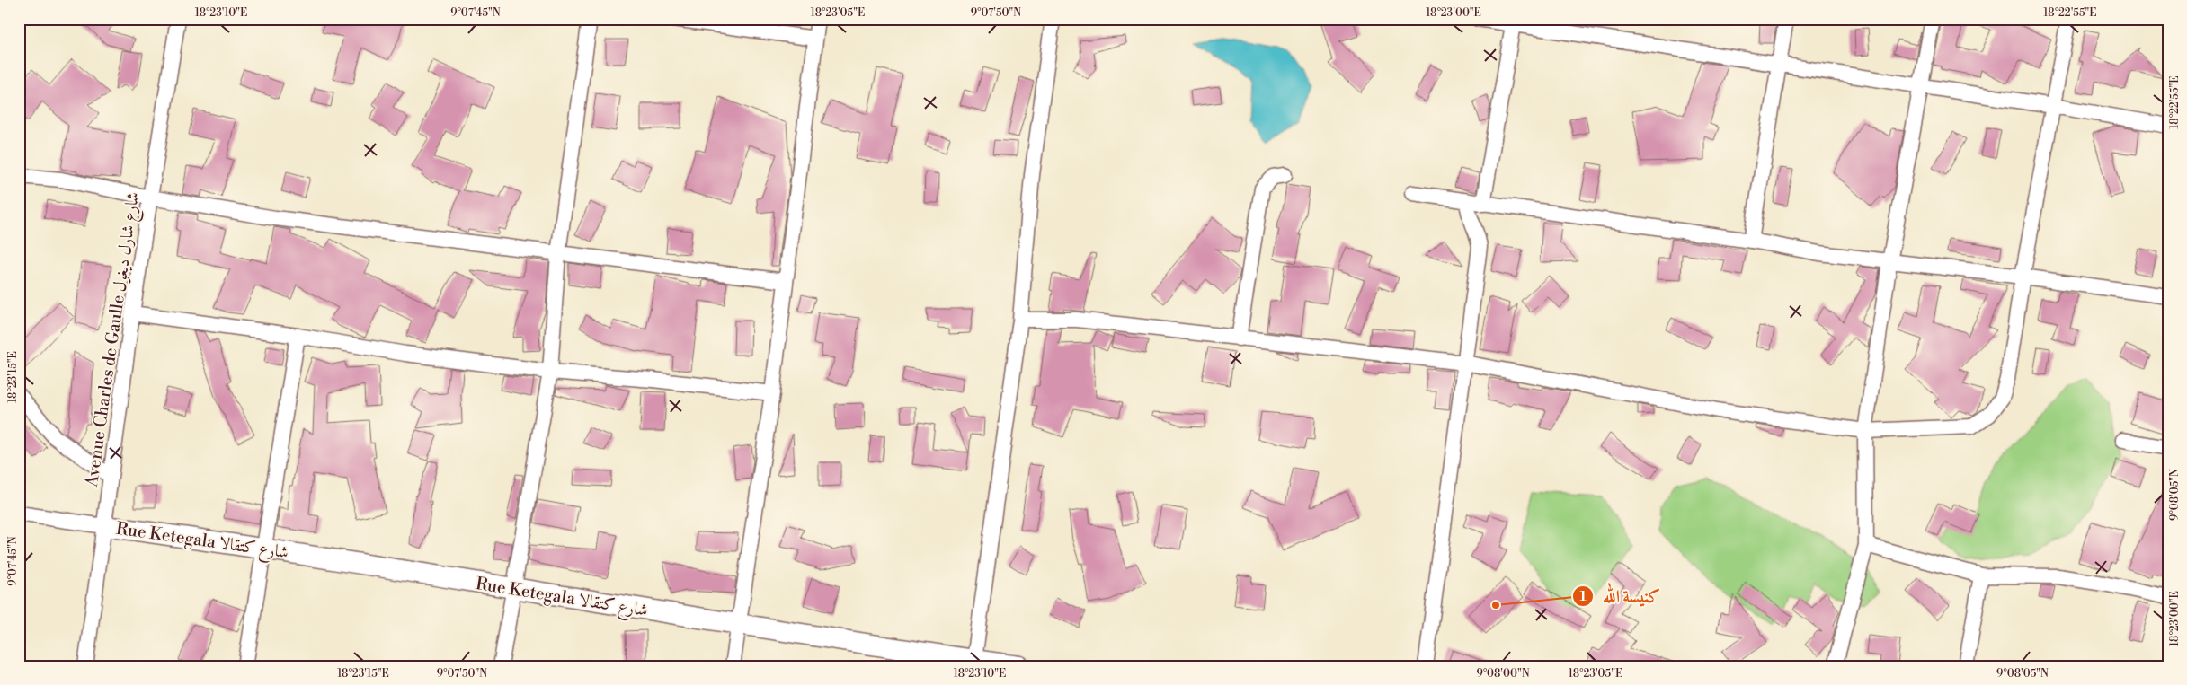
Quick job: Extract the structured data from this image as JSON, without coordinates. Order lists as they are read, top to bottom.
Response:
{
  "streets": {
    "street": ["Avenue Charles de Gaulle شارع شارل ديغول", "Rue Ketegala شارع كتقالا"]
  },
  "crossings": [
    ["Avenue Charles de Gaulle شارع شارل ديغول", "Rue Ketegala شارع كتقالا"]
  ],
  "places": ["كنيسة الله"],
  "coordinates": [
    "18°23'10\"E",
    "9°07'45\"N",
    "18°23'05\"E",
    "9°07'50\"N",
    "18°23'00\"E",
    "18°22'55\"E",
    "18°23'15\"E",
    "9°08'05\"N",
    "9°08'00\"N"
  ]
}
